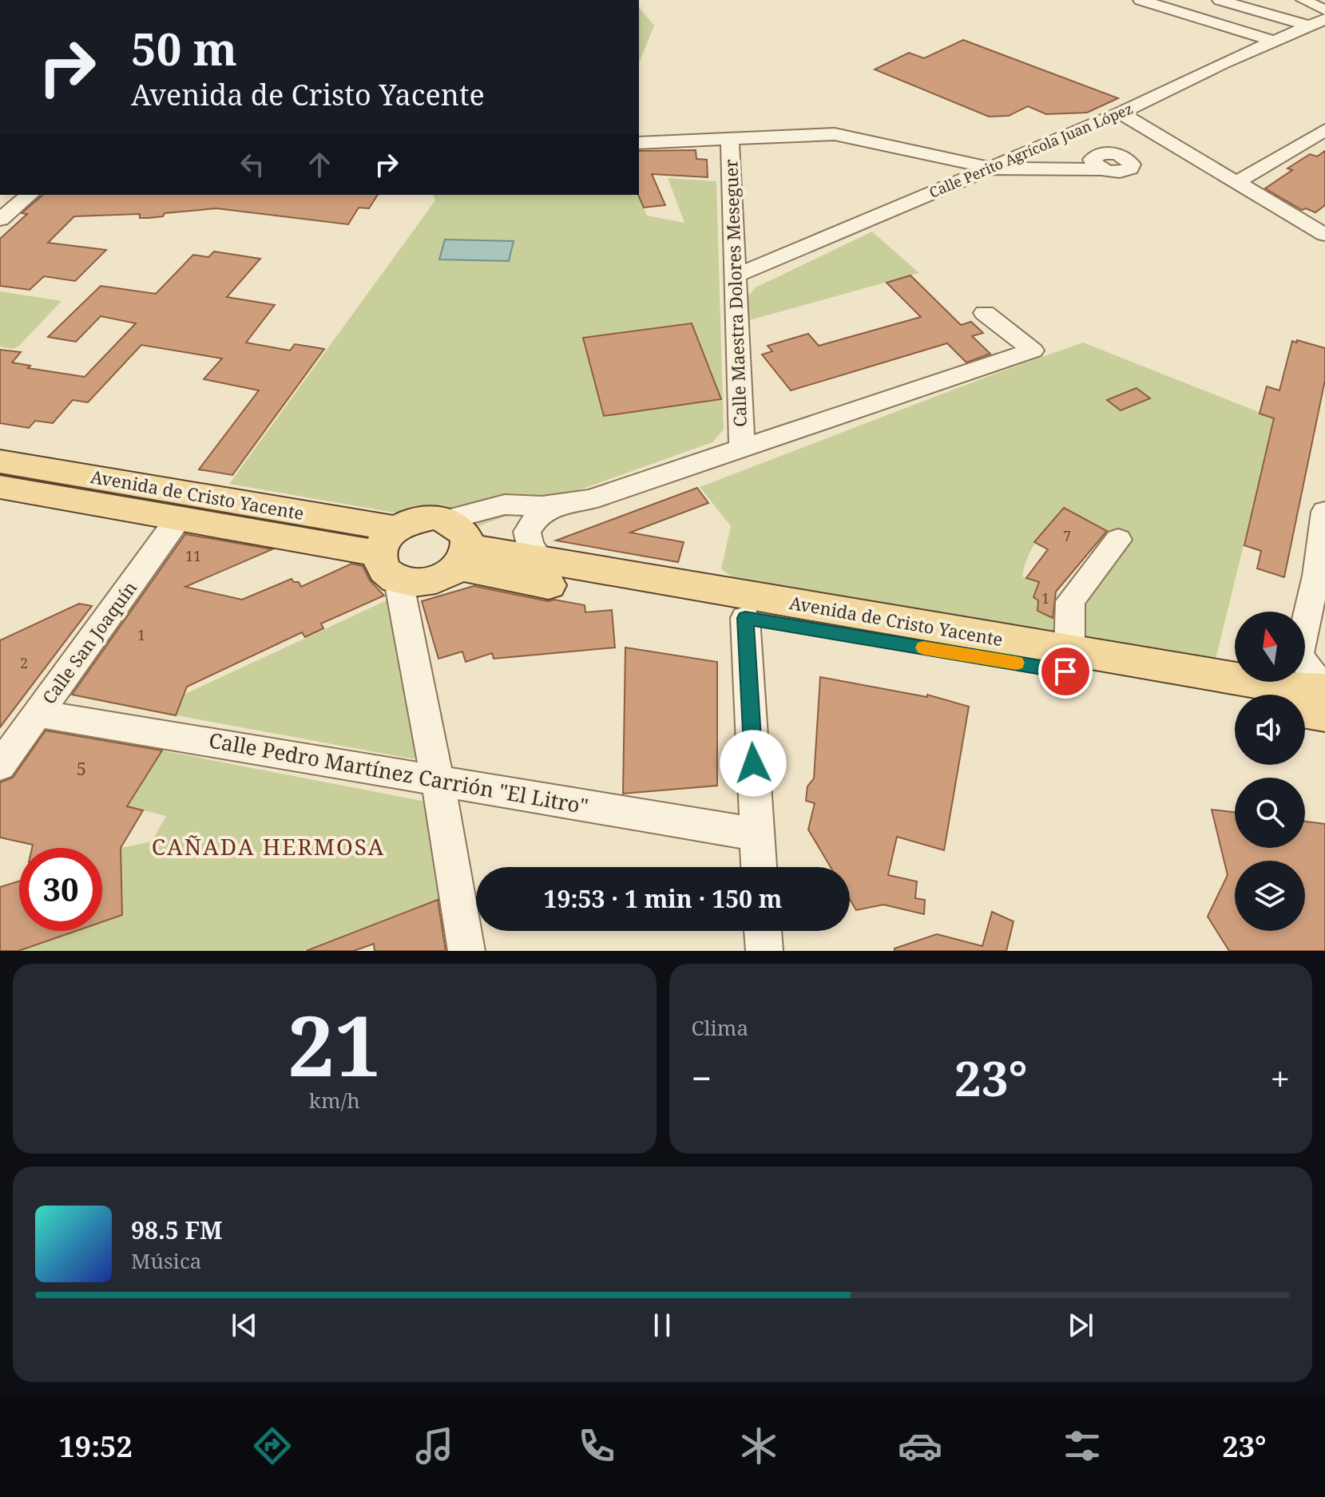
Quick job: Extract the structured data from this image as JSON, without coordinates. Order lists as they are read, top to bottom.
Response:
{
  "streets": {
    "main road": ["Avenida de Cristo Yacente"],
    "street": [
      "Calle Perito Agrícola Juan López",
      "Calle Maestra Dolores Meseguer",
      "Calle San Joaquín",
      "Calle Pedro Martínez Carrión \"El Litro\""
    ]
  },
  "crossings": [
    ["Calle Perito Agrícola Juan López", "Calle Maestra Dolores Meseguer"],
    ["Calle Maestra Dolores Meseguer", "Avenida de Cristo Yacente"],
    ["Avenida de Cristo Yacente", "Calle San Joaquín"],
    ["Calle San Joaquín", "Calle Pedro Martínez Carrión \"El Litro\""]
  ],
  "districts": ["CAÑADA HERMOSA"],
  "house_numbers": [
    "7",
    "11",
    "1",
    "1",
    "2",
    "5"
  ],
  "north": "top",
  "page": {
    "turn": ["50 m", "Avenida de Cristo Yacente"],
    "limit": "30",
    "trip": "19:53 · 1 min · 150 m",
    "tile": [
      ["21", "km/h"],
      "Clima"
    ],
    "heat": ["−", "23°", "+"],
    "song": ["98.5 FM", "Música"],
    "tabs": ["19:52", "23°"]
  }
}
